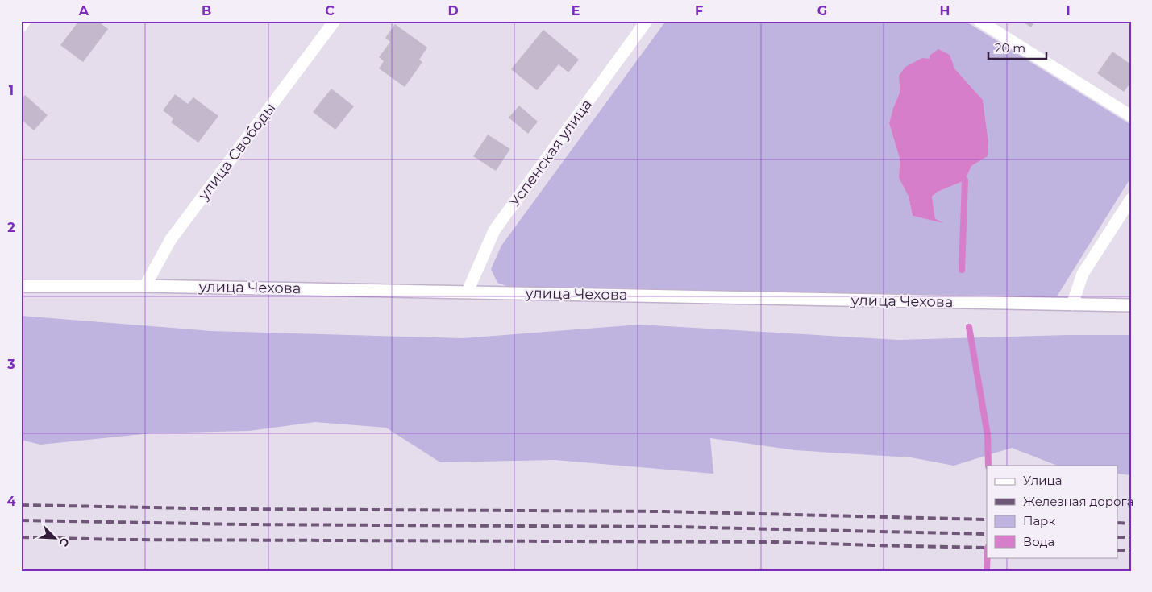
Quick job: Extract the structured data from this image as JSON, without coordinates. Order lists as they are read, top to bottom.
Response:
{
  "streets": {
    "street": ["улица Свободы", "Успенская улица", "улица Чехова"]
  },
  "crossings": [
    ["улица Свободы", "улица Чехова"],
    ["Успенская улица", "улица Чехова"]
  ],
  "legend": [
    "Улица",
    "Железная дорога",
    "Парк",
    "Вода"
  ],
  "scale_bar": "20 m",
  "north": "bottom right",
  "grid": {
    "columns": [
      "A",
      "B",
      "C",
      "D",
      "E",
      "F",
      "G",
      "H",
      "I"
    ],
    "rows": [
      "1",
      "2",
      "3",
      "4"
    ]
  }
}
